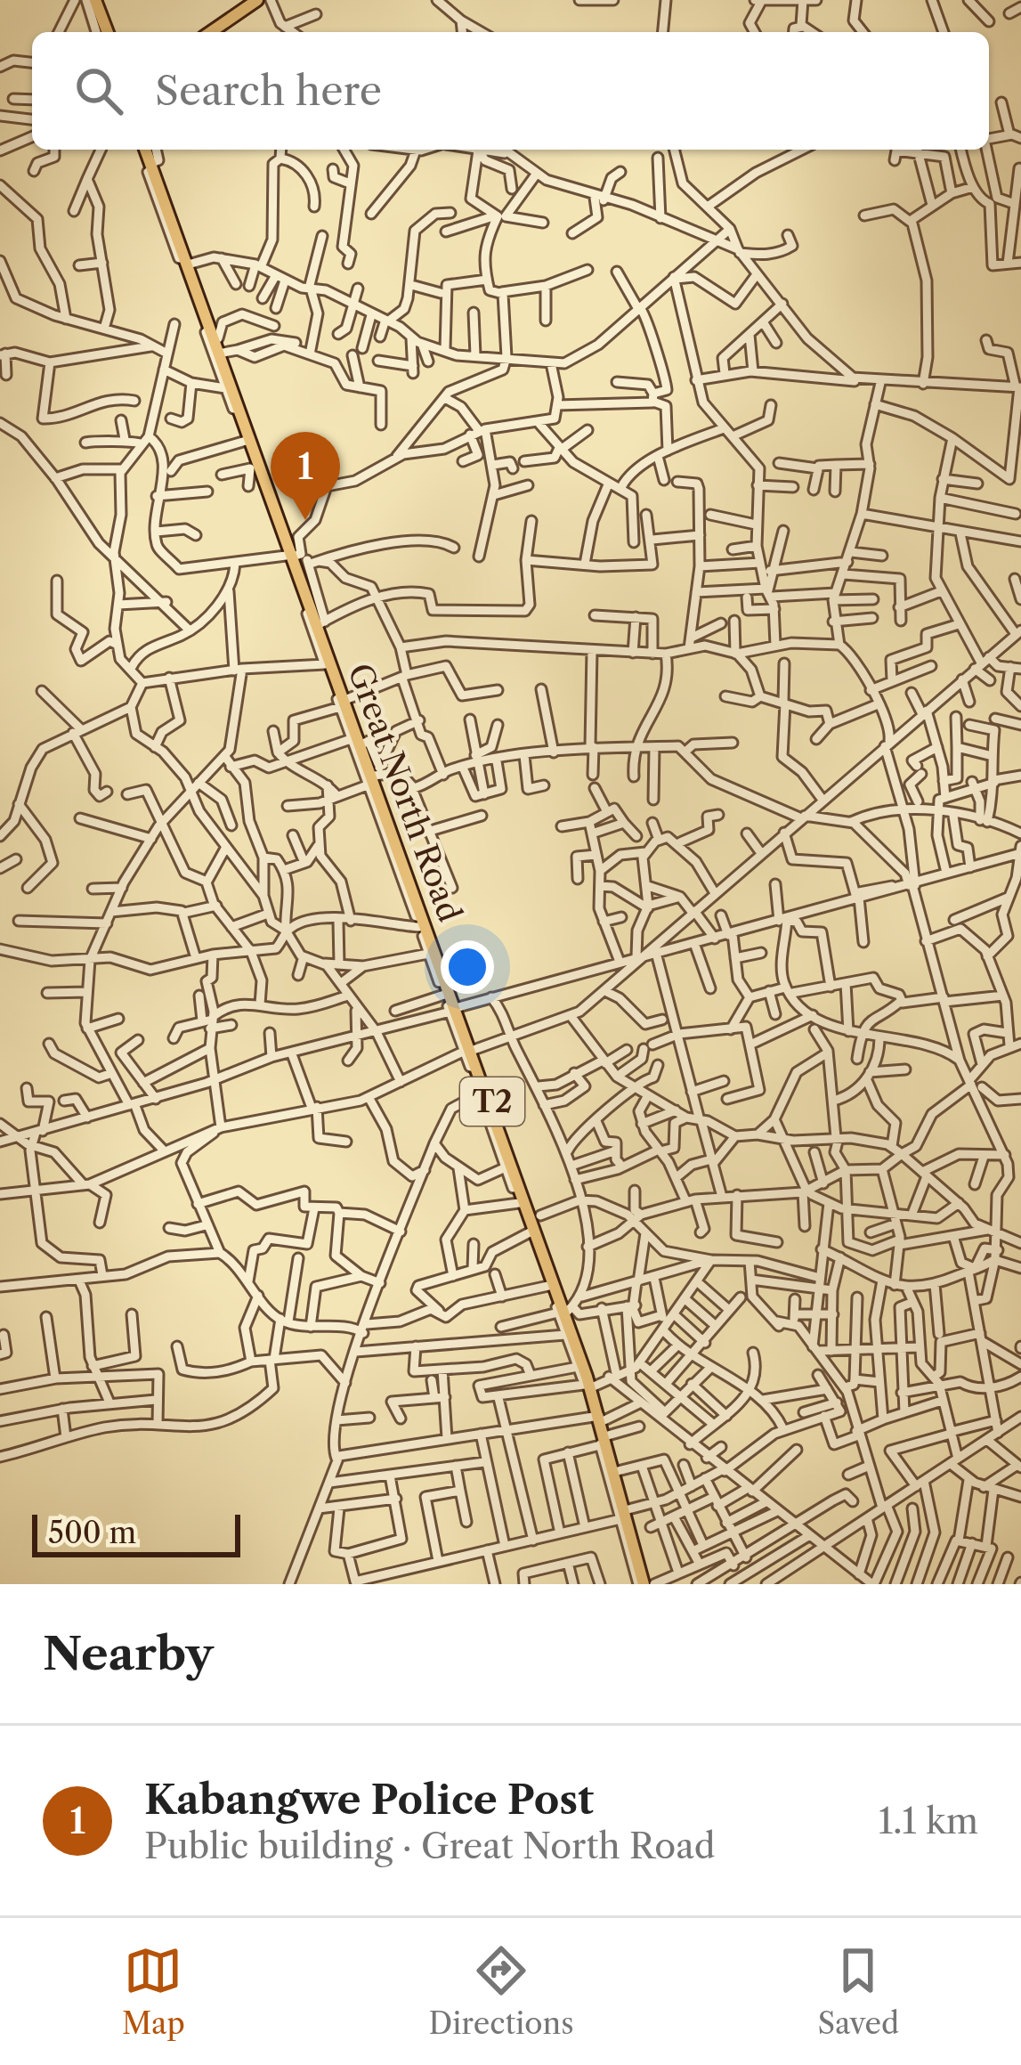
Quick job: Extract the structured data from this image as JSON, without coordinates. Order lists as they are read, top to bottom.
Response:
{
  "streets": {
    "main road": ["Great North Road", "T2"]
  },
  "scale_bar": "500 m",
  "page": {
    "search": "Search here",
    "pins": "1",
    "scale": "500 m",
    "heading": "Nearby",
    "list": [
      {
        "mark": "1",
        "name": "Kabangwe Police Post",
        "note": "Public building · Great North Road",
        "value": "1.1 km"
      }
    ],
    "nav": ["Map", "Directions", "Saved"]
  }
}
